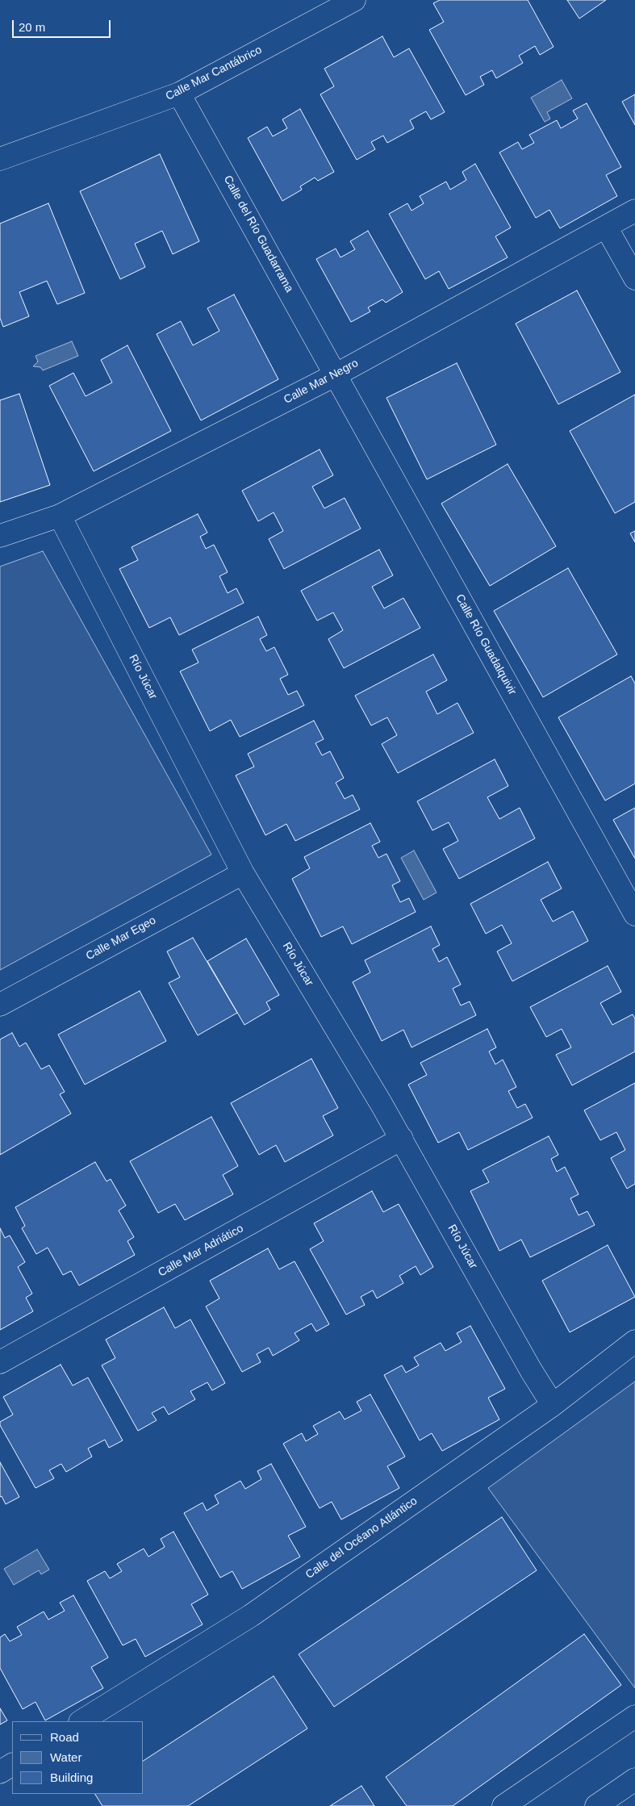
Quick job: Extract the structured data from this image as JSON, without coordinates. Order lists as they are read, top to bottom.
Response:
{
  "streets": {
    "street": [
      "Calle Mar Cantábrico",
      "Calle del Río Guadarrama",
      "Calle Mar Negro",
      "Calle Río Guadalquivir",
      "Río Júcar",
      "Calle Mar Egeo",
      "Calle Mar Adriático",
      "Calle del Océano Atlántico"
    ]
  },
  "crossings": [
    ["Calle Mar Cantábrico", "Calle del Río Guadarrama"],
    ["Calle del Río Guadarrama", "Calle Mar Negro"],
    ["Calle del Río Guadarrama", "Calle Río Guadalquivir"],
    ["Calle Mar Negro", "Calle Río Guadalquivir"],
    ["Calle Mar Negro", "Río Júcar"],
    ["Río Júcar", "Calle Mar Egeo"],
    ["Río Júcar", "Calle Mar Adriático"],
    ["Río Júcar", "Calle del Océano Atlántico"]
  ],
  "legend": ["Road", "Water", "Building"],
  "scale_bar": "20 m"
}
